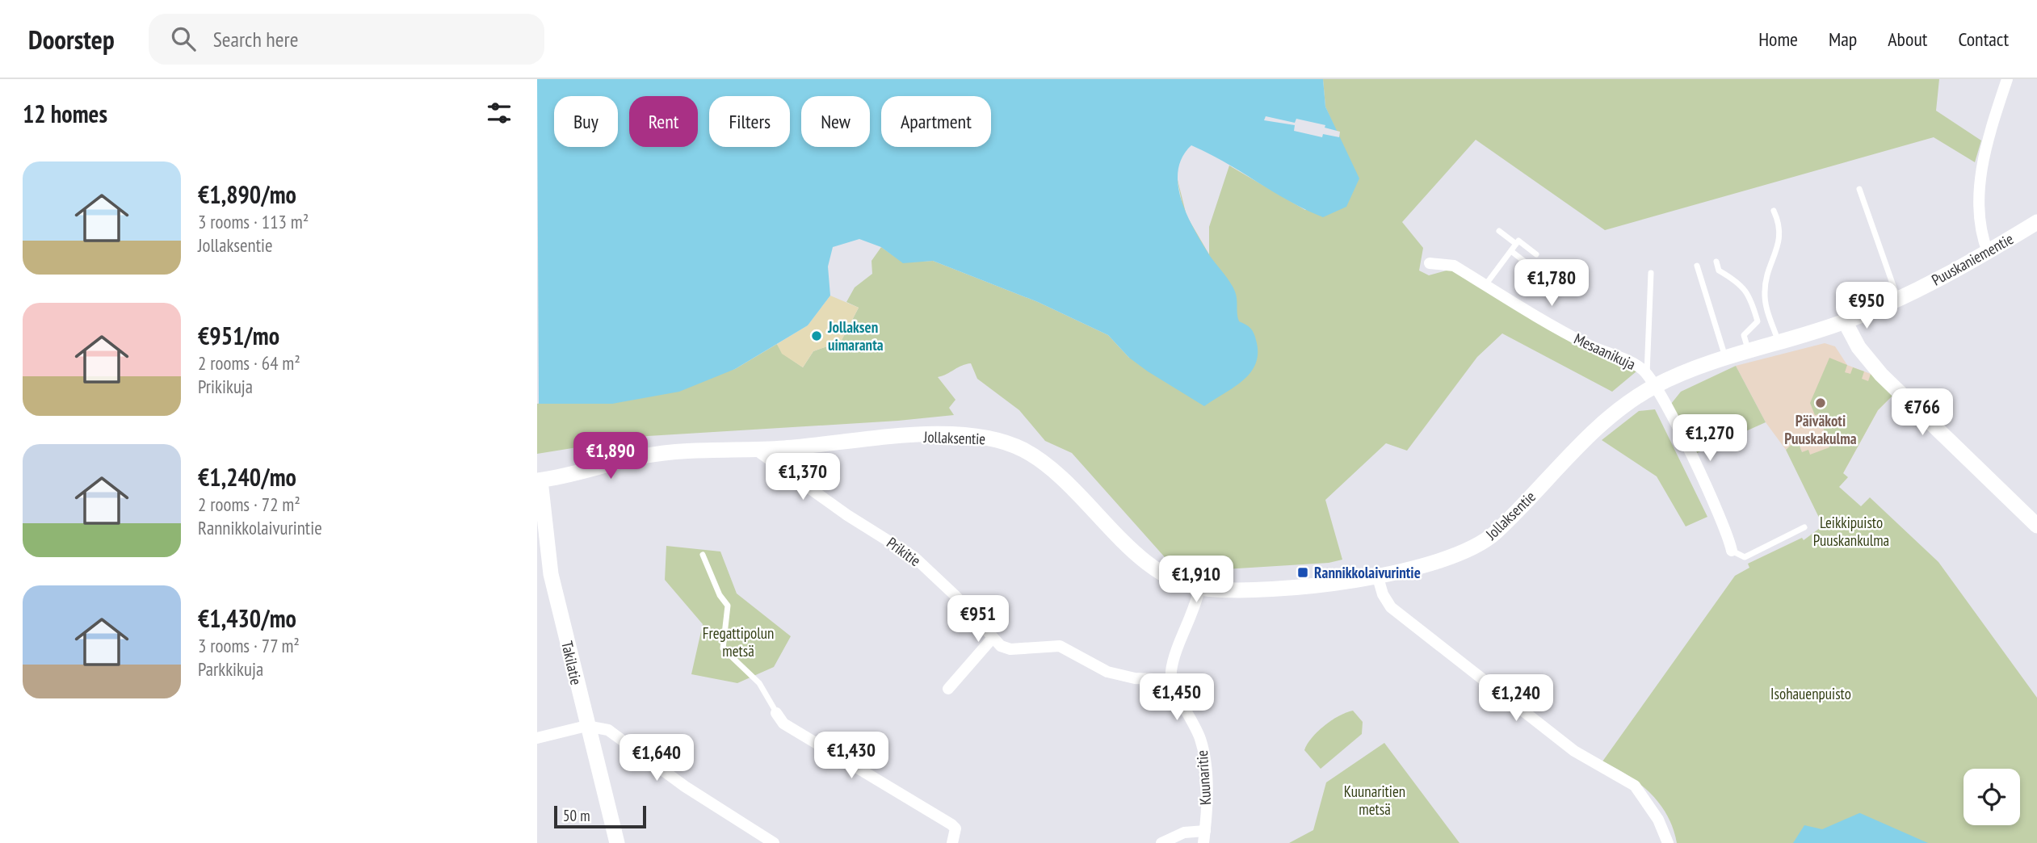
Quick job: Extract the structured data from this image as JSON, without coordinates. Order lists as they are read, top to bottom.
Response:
{
  "streets": {
    "main road": ["Puuskaniementie", "Jollaksentie", "Takilatie"],
    "street": ["Mesaanikuja", "Prikitie", "Kuunaritie"]
  },
  "crossings": [
    ["Puuskaniementie", "Jollaksentie"],
    ["Mesaanikuja", "Jollaksentie"],
    ["Jollaksentie", "Prikitie"],
    ["Jollaksentie", "Takilatie"],
    ["Prikitie", "Kuunaritie"]
  ],
  "parks": [
    "Leikkipuisto Puuskankulma",
    "Fregattipolun metsä",
    "Isohauenpuisto",
    "Kuunaritien metsä"
  ],
  "places": {
    "other": ["Jollaksen uimaranta", "Päiväkoti Puuskakulma"],
    "transit": ["Rannikkolaivurintie"]
  },
  "scale_bar": "50 m",
  "page": {
    "header": "Doorstep",
    "search": "Search here",
    "nav": [
      "Home",
      "Map",
      "About",
      "Contact"
    ],
    "heading": "12 homes",
    "chip": [
      "Buy",
      "Rent",
      "Filters",
      "New",
      "Apartment"
    ],
    "list": [
      {
        "name": "€1,890/mo",
        "note": "3 rooms · 113 m² · Jollaksentie"
      },
      {
        "name": "€951/mo",
        "note": "2 rooms · 64 m² · Prikikuja"
      },
      {
        "name": "€1,240/mo",
        "note": "2 rooms · 72 m² · Rannikkolaivurintie"
      },
      {
        "name": "€1,430/mo",
        "note": "3 rooms · 77 m² · Parkkikuja"
      }
    ],
    "price": [
      "€1,780",
      "€950",
      "€766",
      "€1,270",
      "€1,890",
      "€1,370",
      "€1,910",
      "€951",
      "€1,450",
      "€1,240",
      "€1,430",
      "€1,640"
    ],
    "scale": "50 m"
  }
}
